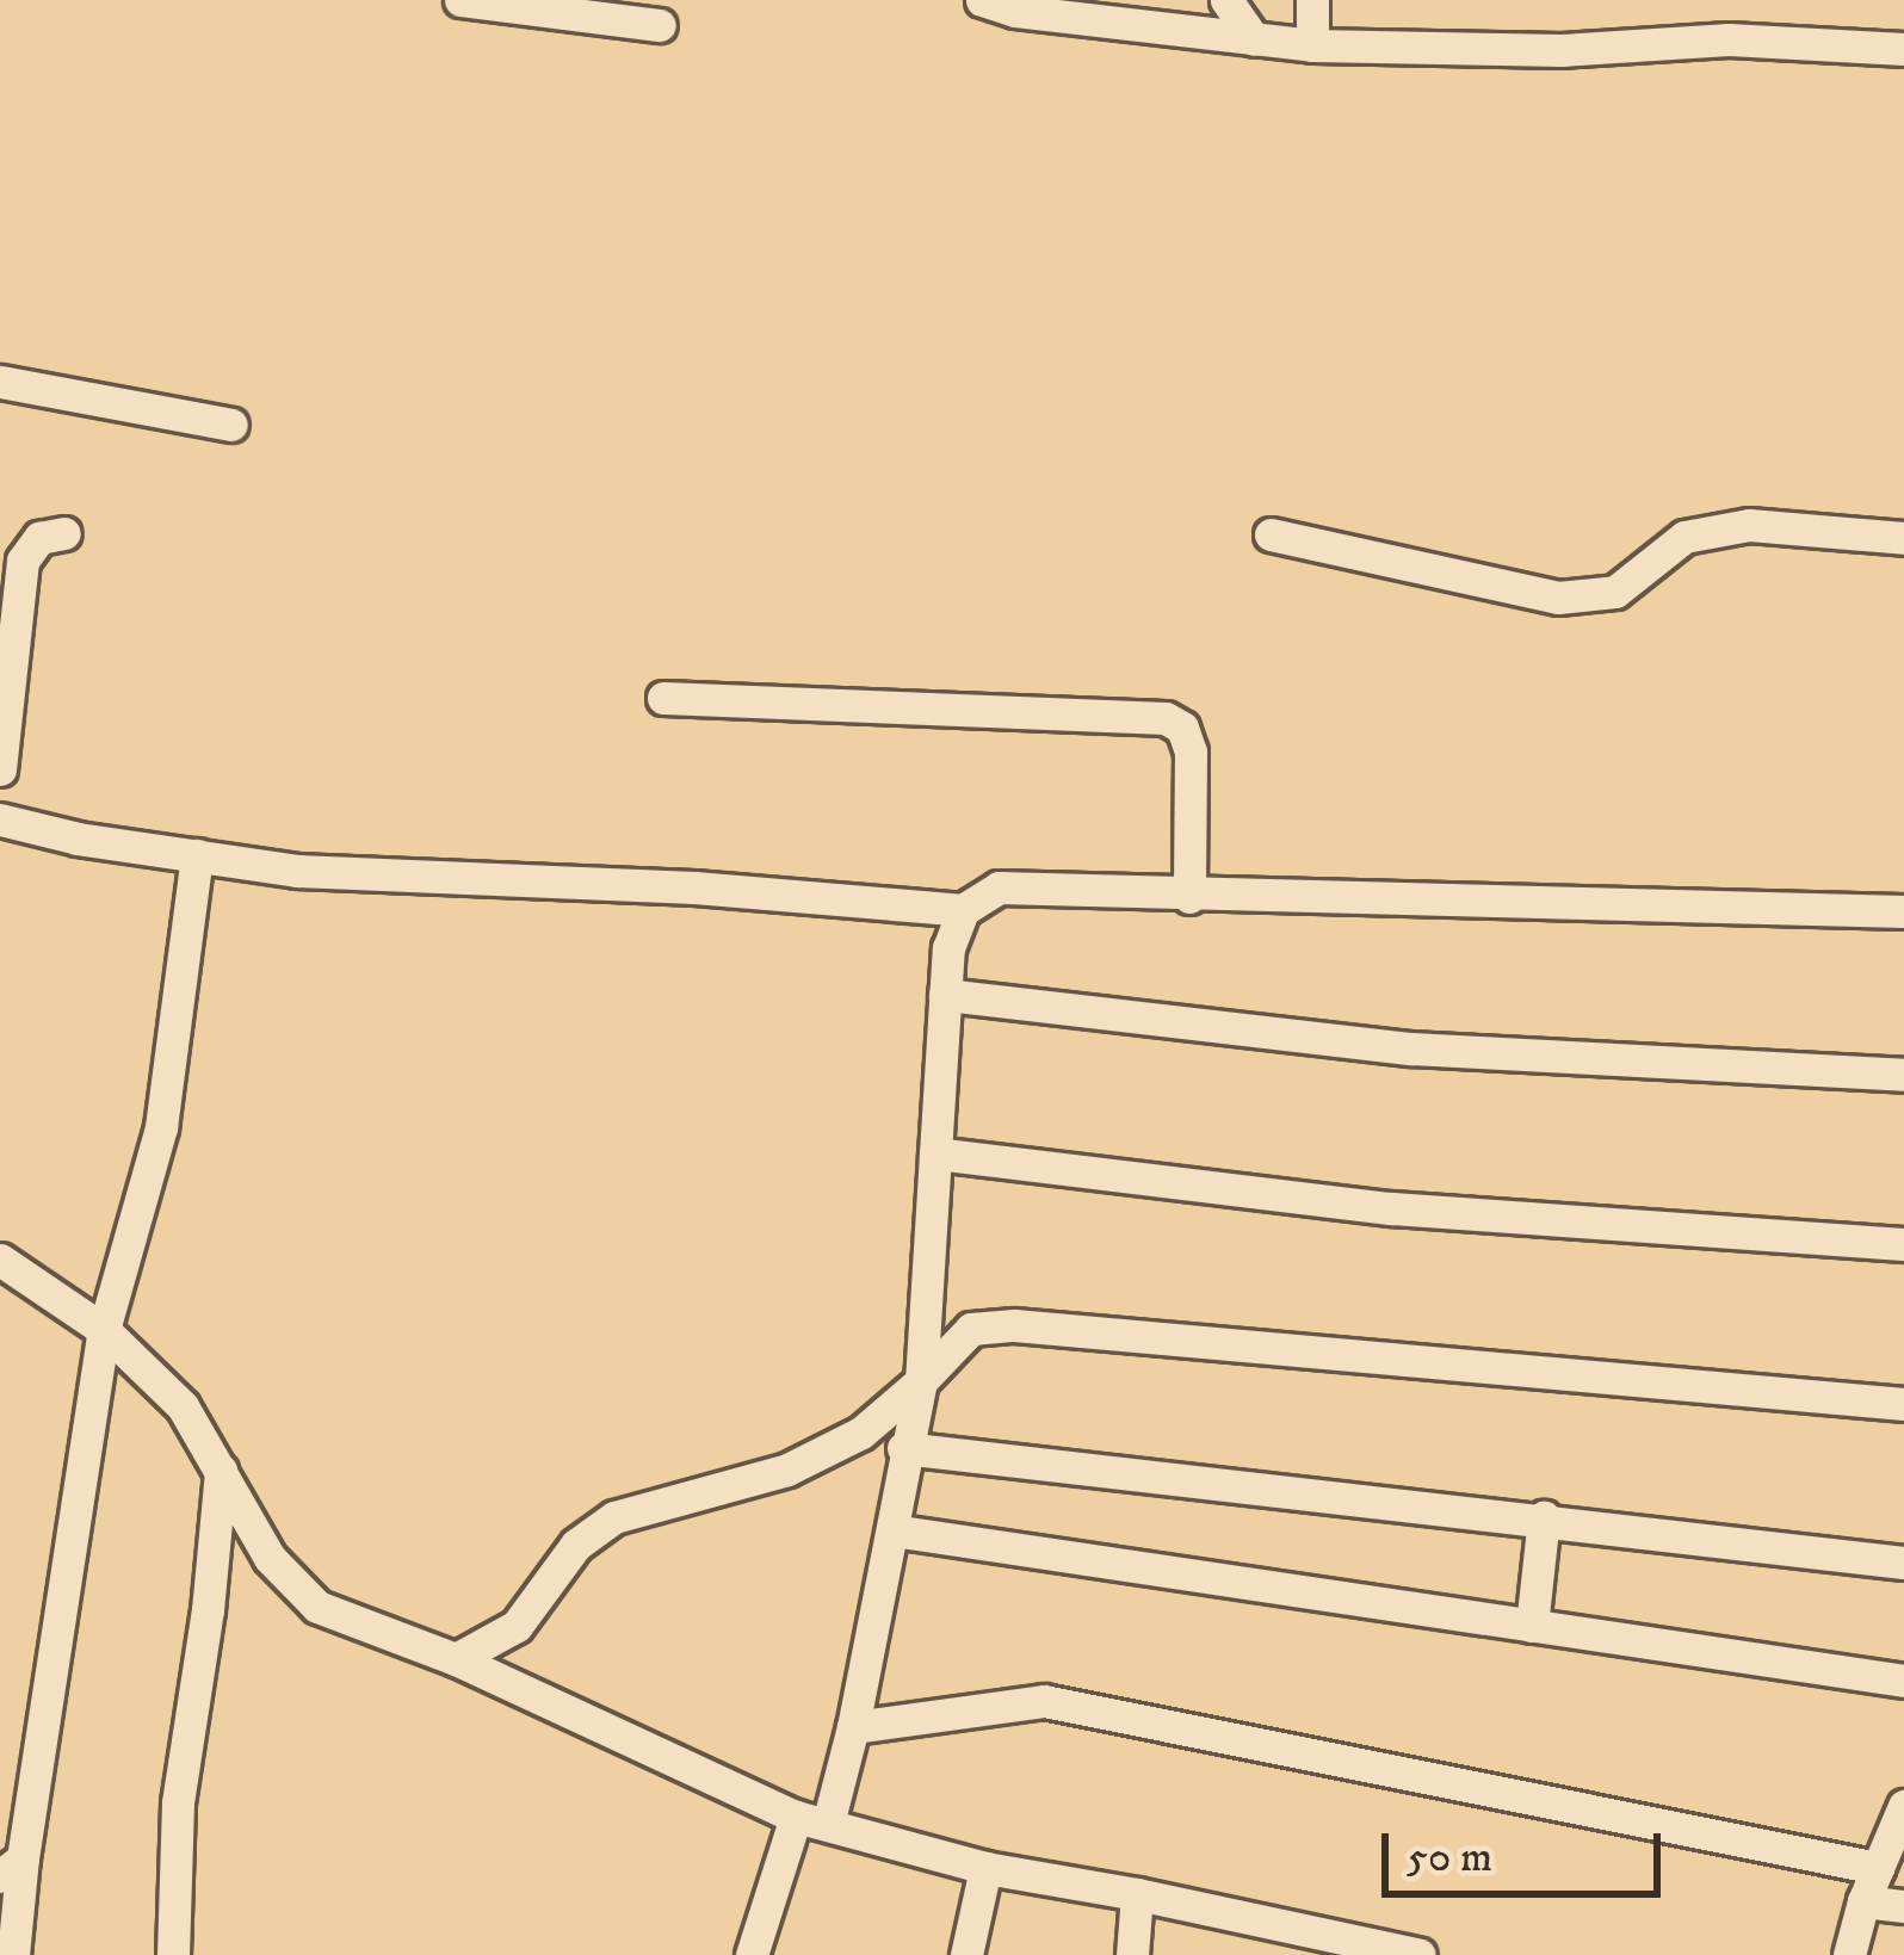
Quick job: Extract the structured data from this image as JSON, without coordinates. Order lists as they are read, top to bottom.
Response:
{
  "scale_bar": "50 m"
}
